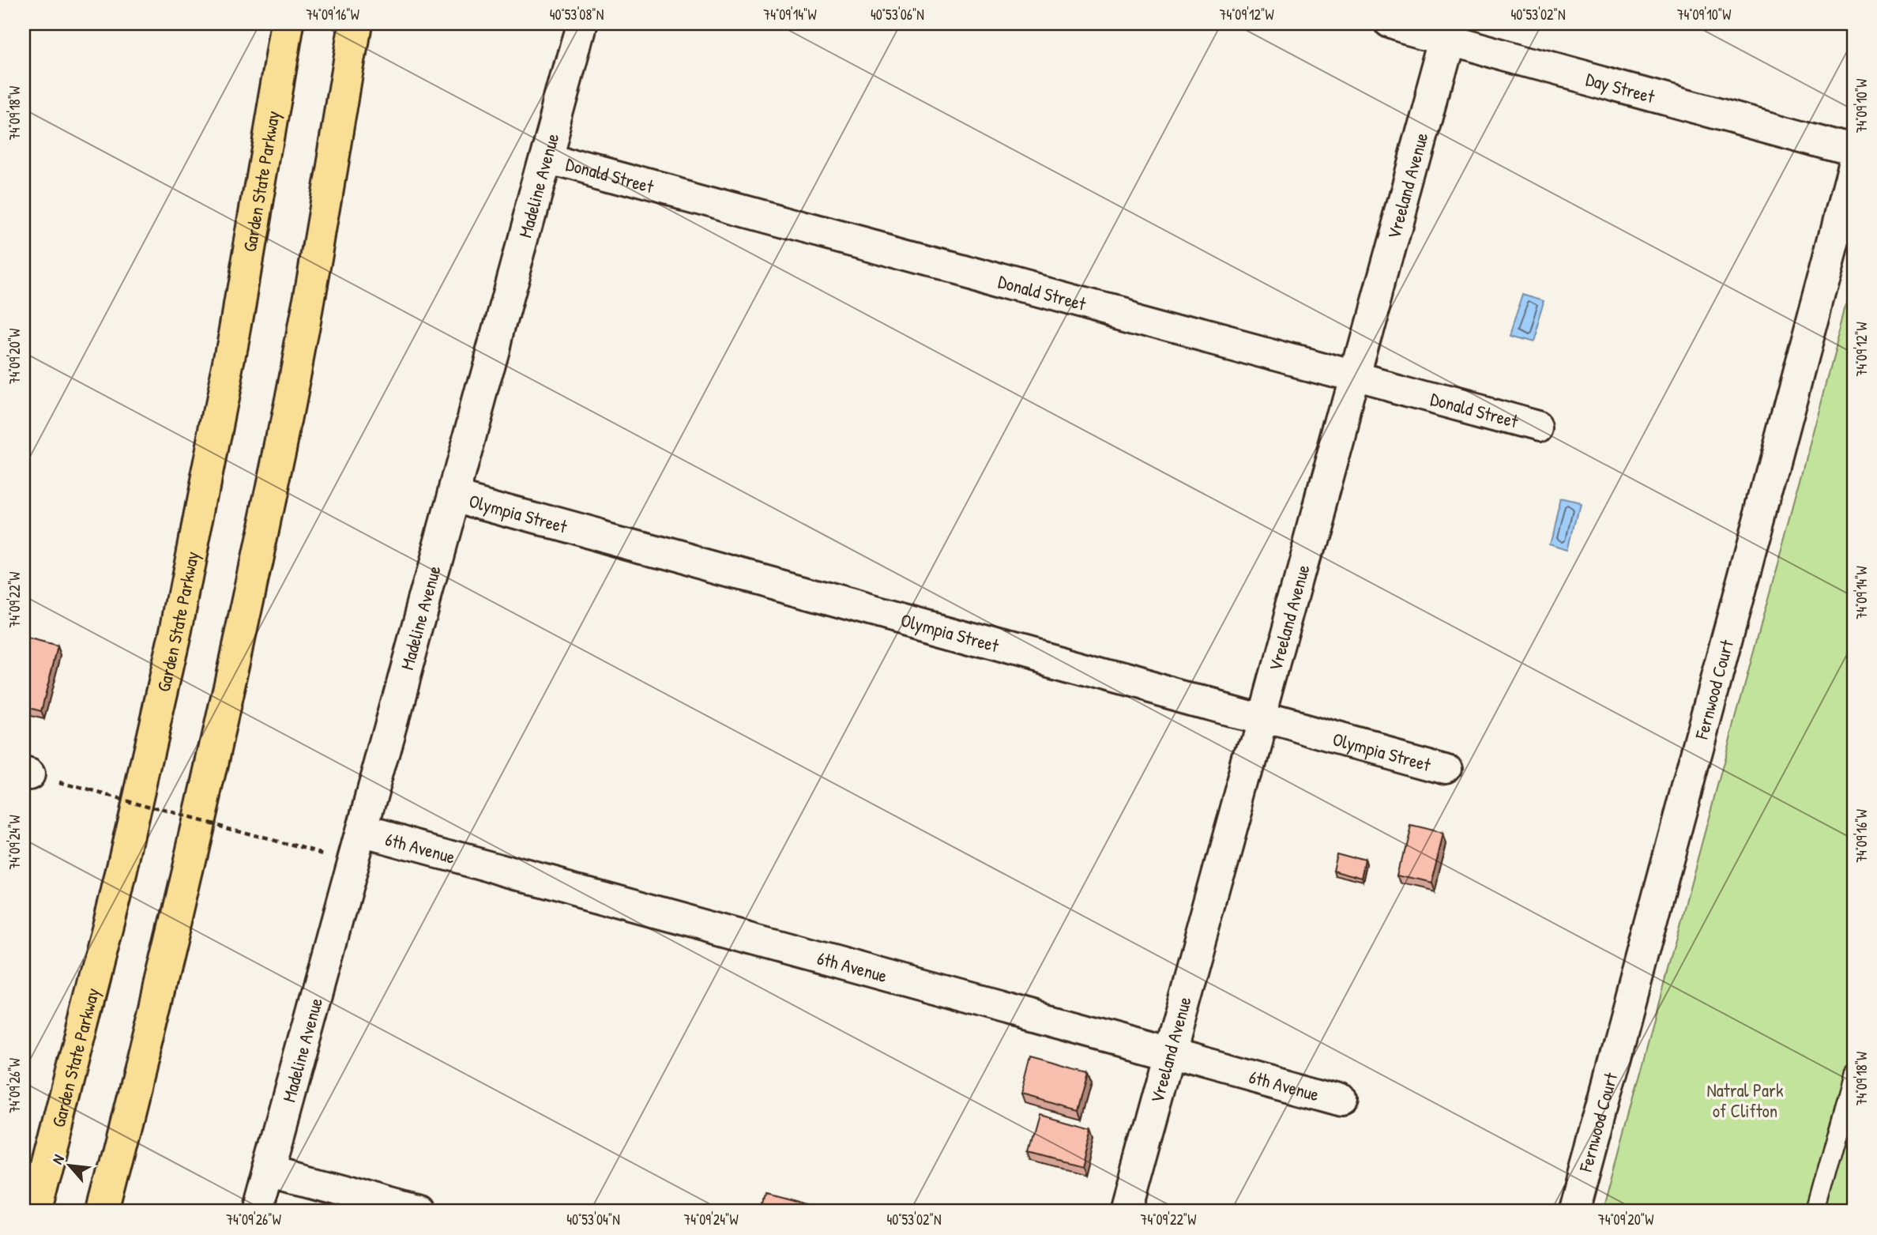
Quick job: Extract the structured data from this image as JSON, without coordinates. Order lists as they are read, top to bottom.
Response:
{
  "streets": {
    "highway": ["Garden State Parkway"],
    "street": [
      "Day Street",
      "Donald Street",
      "Madeline Avenue",
      "Vreeland Avenue",
      "Olympia Street",
      "Fernwood Court",
      "6th Avenue"
    ]
  },
  "crossings": [
    ["Day Street", "Vreeland Avenue"],
    ["Donald Street", "Madeline Avenue"],
    ["Donald Street", "Vreeland Avenue"],
    ["Madeline Avenue", "Olympia Street"],
    ["Madeline Avenue", "6th Avenue"],
    ["Vreeland Avenue", "Olympia Street"],
    ["Vreeland Avenue", "6th Avenue"]
  ],
  "parks": ["Natral Park of Clifton"],
  "north": "top left",
  "coordinates": [
    "74°09'16\"W",
    "40°53'08\"N",
    "74°09'14\"W",
    "40°53'06\"N",
    "74°09'12\"W",
    "40°53'02\"N",
    "74°09'10\"W",
    "74°09'18\"W",
    "74°09'20\"W",
    "74°09'22\"W",
    "74°09'24\"W",
    "74°09'26\"W",
    "40°53'04\"N"
  ]
}
